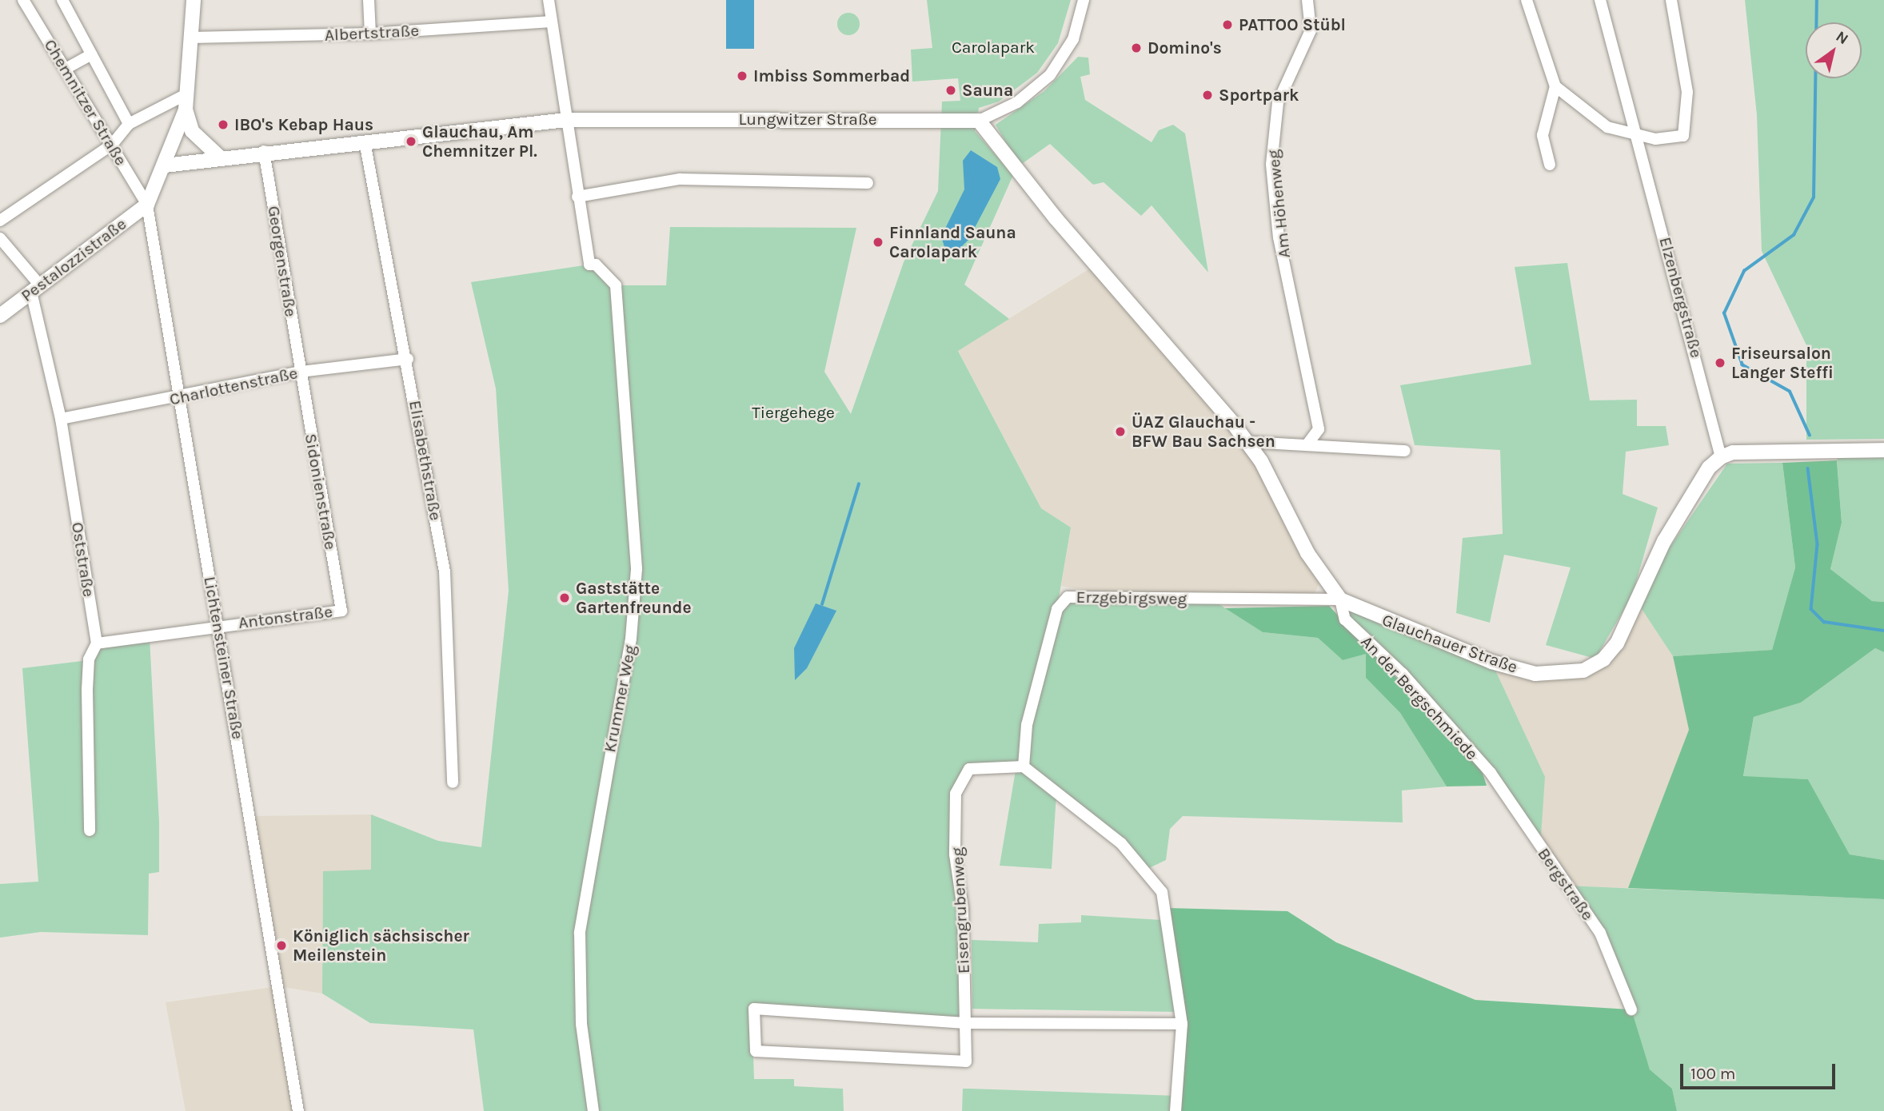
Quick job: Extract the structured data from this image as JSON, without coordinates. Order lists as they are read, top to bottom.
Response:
{
  "streets": {
    "street": [
      "Albertstraße",
      "Chemnitzer Straße",
      "Lungwitzer Straße",
      "Am Höhenweg",
      "Pestalozzistraße",
      "Georgenstraße",
      "Elzenbergstraße",
      "Charlottenstraße",
      "Elisabethstraße",
      "Sidonienstraße",
      "Oststraße",
      "Erzgebirgsweg",
      "Antonstraße",
      "Glauchauer Straße",
      "Lichtensteiner Straße",
      "An der Bergschmiede",
      "Krummer Weg",
      "Bergstraße",
      "Eisengrubenweg"
    ]
  },
  "crossings": [
    ["Chemnitzer Straße", "Pestalozzistraße"],
    ["Chemnitzer Straße", "Lichtensteiner Straße"],
    ["Lungwitzer Straße", "Georgenstraße"],
    ["Lungwitzer Straße", "Elisabethstraße"],
    ["Pestalozzistraße", "Oststraße"],
    ["Pestalozzistraße", "Lichtensteiner Straße"],
    ["Georgenstraße", "Charlottenstraße"],
    ["Georgenstraße", "Sidonienstraße"],
    ["Elzenbergstraße", "Glauchauer Straße"],
    ["Charlottenstraße", "Elisabethstraße"],
    ["Charlottenstraße", "Sidonienstraße"],
    ["Charlottenstraße", "Oststraße"],
    ["Charlottenstraße", "Lichtensteiner Straße"],
    ["Sidonienstraße", "Antonstraße"],
    ["Oststraße", "Antonstraße"],
    ["Erzgebirgsweg", "Glauchauer Straße"],
    ["Erzgebirgsweg", "An der Bergschmiede"],
    ["Erzgebirgsweg", "Eisengrubenweg"],
    ["Antonstraße", "Lichtensteiner Straße"],
    ["Glauchauer Straße", "An der Bergschmiede"],
    ["An der Bergschmiede", "Bergstraße"]
  ],
  "parks": ["Carolapark", "Tiergehege"],
  "places": [
    "PATTOO Stübl",
    "Domino's",
    "Imbiss Sommerbad",
    "Sauna",
    "Sportpark",
    "IBO's Kebap Haus",
    "Glauchau, Am Chemnitzer Pl.",
    "Finnland Sauna Carolapark",
    "Friseursalon Langer Steffi",
    "ÜAZ Glauchau - BFW Bau Sachsen",
    "Gaststätte Gartenfreunde",
    "Königlich sächsischer Meilenstein"
  ],
  "scale_bar": "100 m",
  "north": "top right"
}
